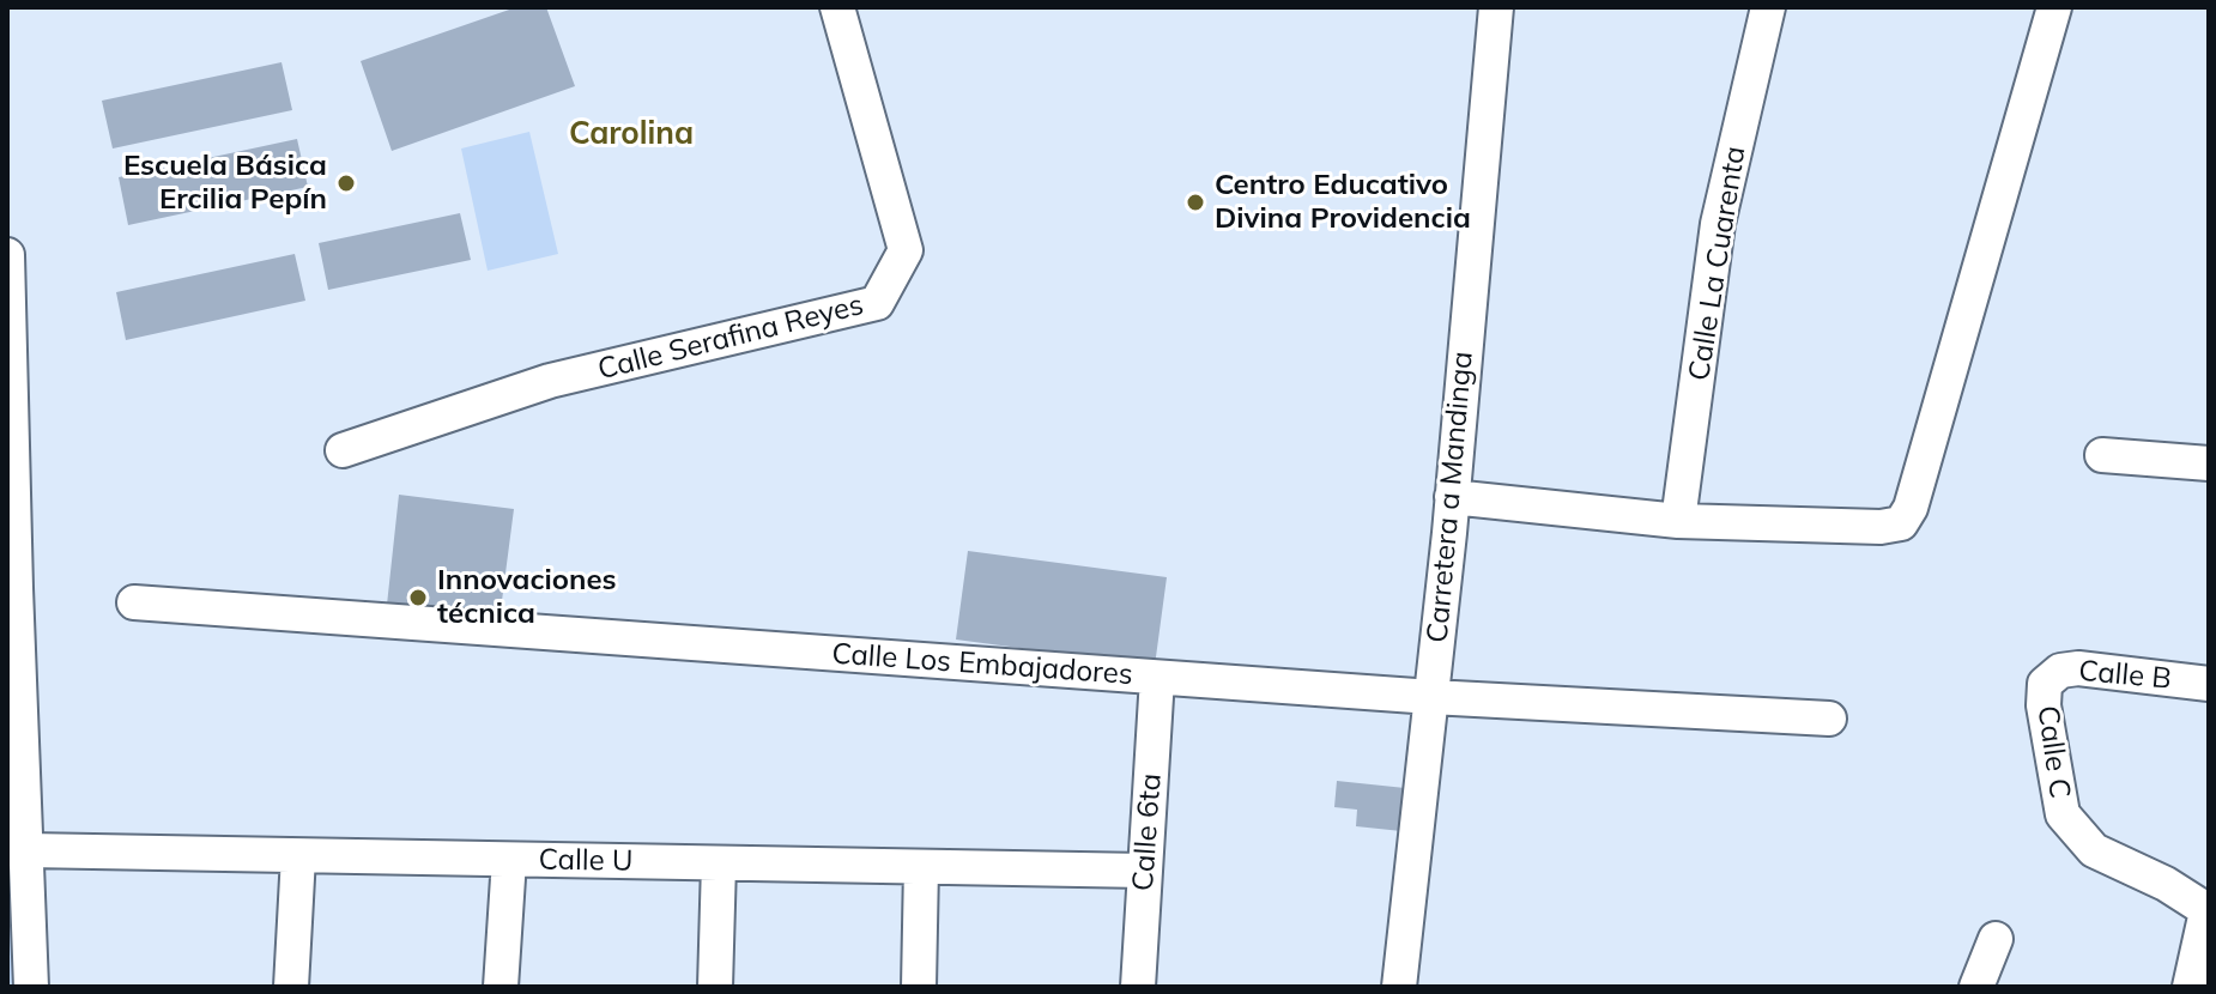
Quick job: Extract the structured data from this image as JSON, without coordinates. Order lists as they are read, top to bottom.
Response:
{
  "streets": {
    "street": [
      "Calle La Cuarenta",
      "Calle Serafina Reyes",
      "Carretera a Mandinga",
      "Calle Los Embajadores",
      "Calle B",
      "Calle C",
      "Calle 6ta",
      "Calle U"
    ]
  },
  "crossings": [
    ["Carretera a Mandinga", "Calle Los Embajadores"],
    ["Calle Los Embajadores", "Calle 6ta"],
    ["Calle B", "Calle C"],
    ["Calle 6ta", "Calle U"]
  ],
  "districts": ["Carolina"],
  "places": ["Escuela Básica Ercilia Pepín", "Centro Educativo Divina Providencia", "Innovaciones técnica"]
}
